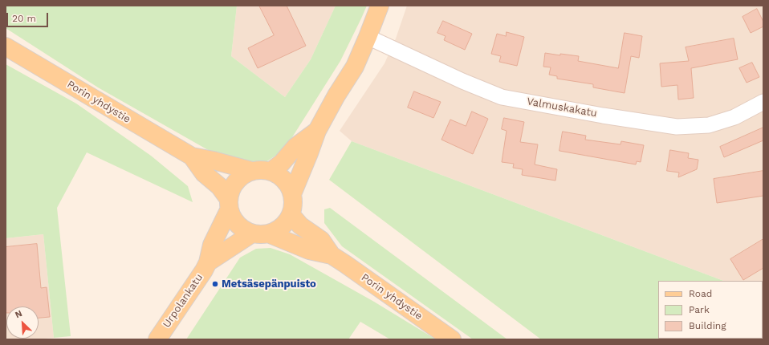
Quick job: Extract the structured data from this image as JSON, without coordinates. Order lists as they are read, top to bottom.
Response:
{
  "streets": {
    "main road": ["Porin yhdystie", "Urpolankatu"],
    "street": ["Valmuskakatu"]
  },
  "crossings": [
    ["Porin yhdystie", "Urpolankatu"]
  ],
  "places": ["Metsäsepänpuisto"],
  "legend": ["Road", "Park", "Building"],
  "scale_bar": "20 m",
  "north": "top left"
}
